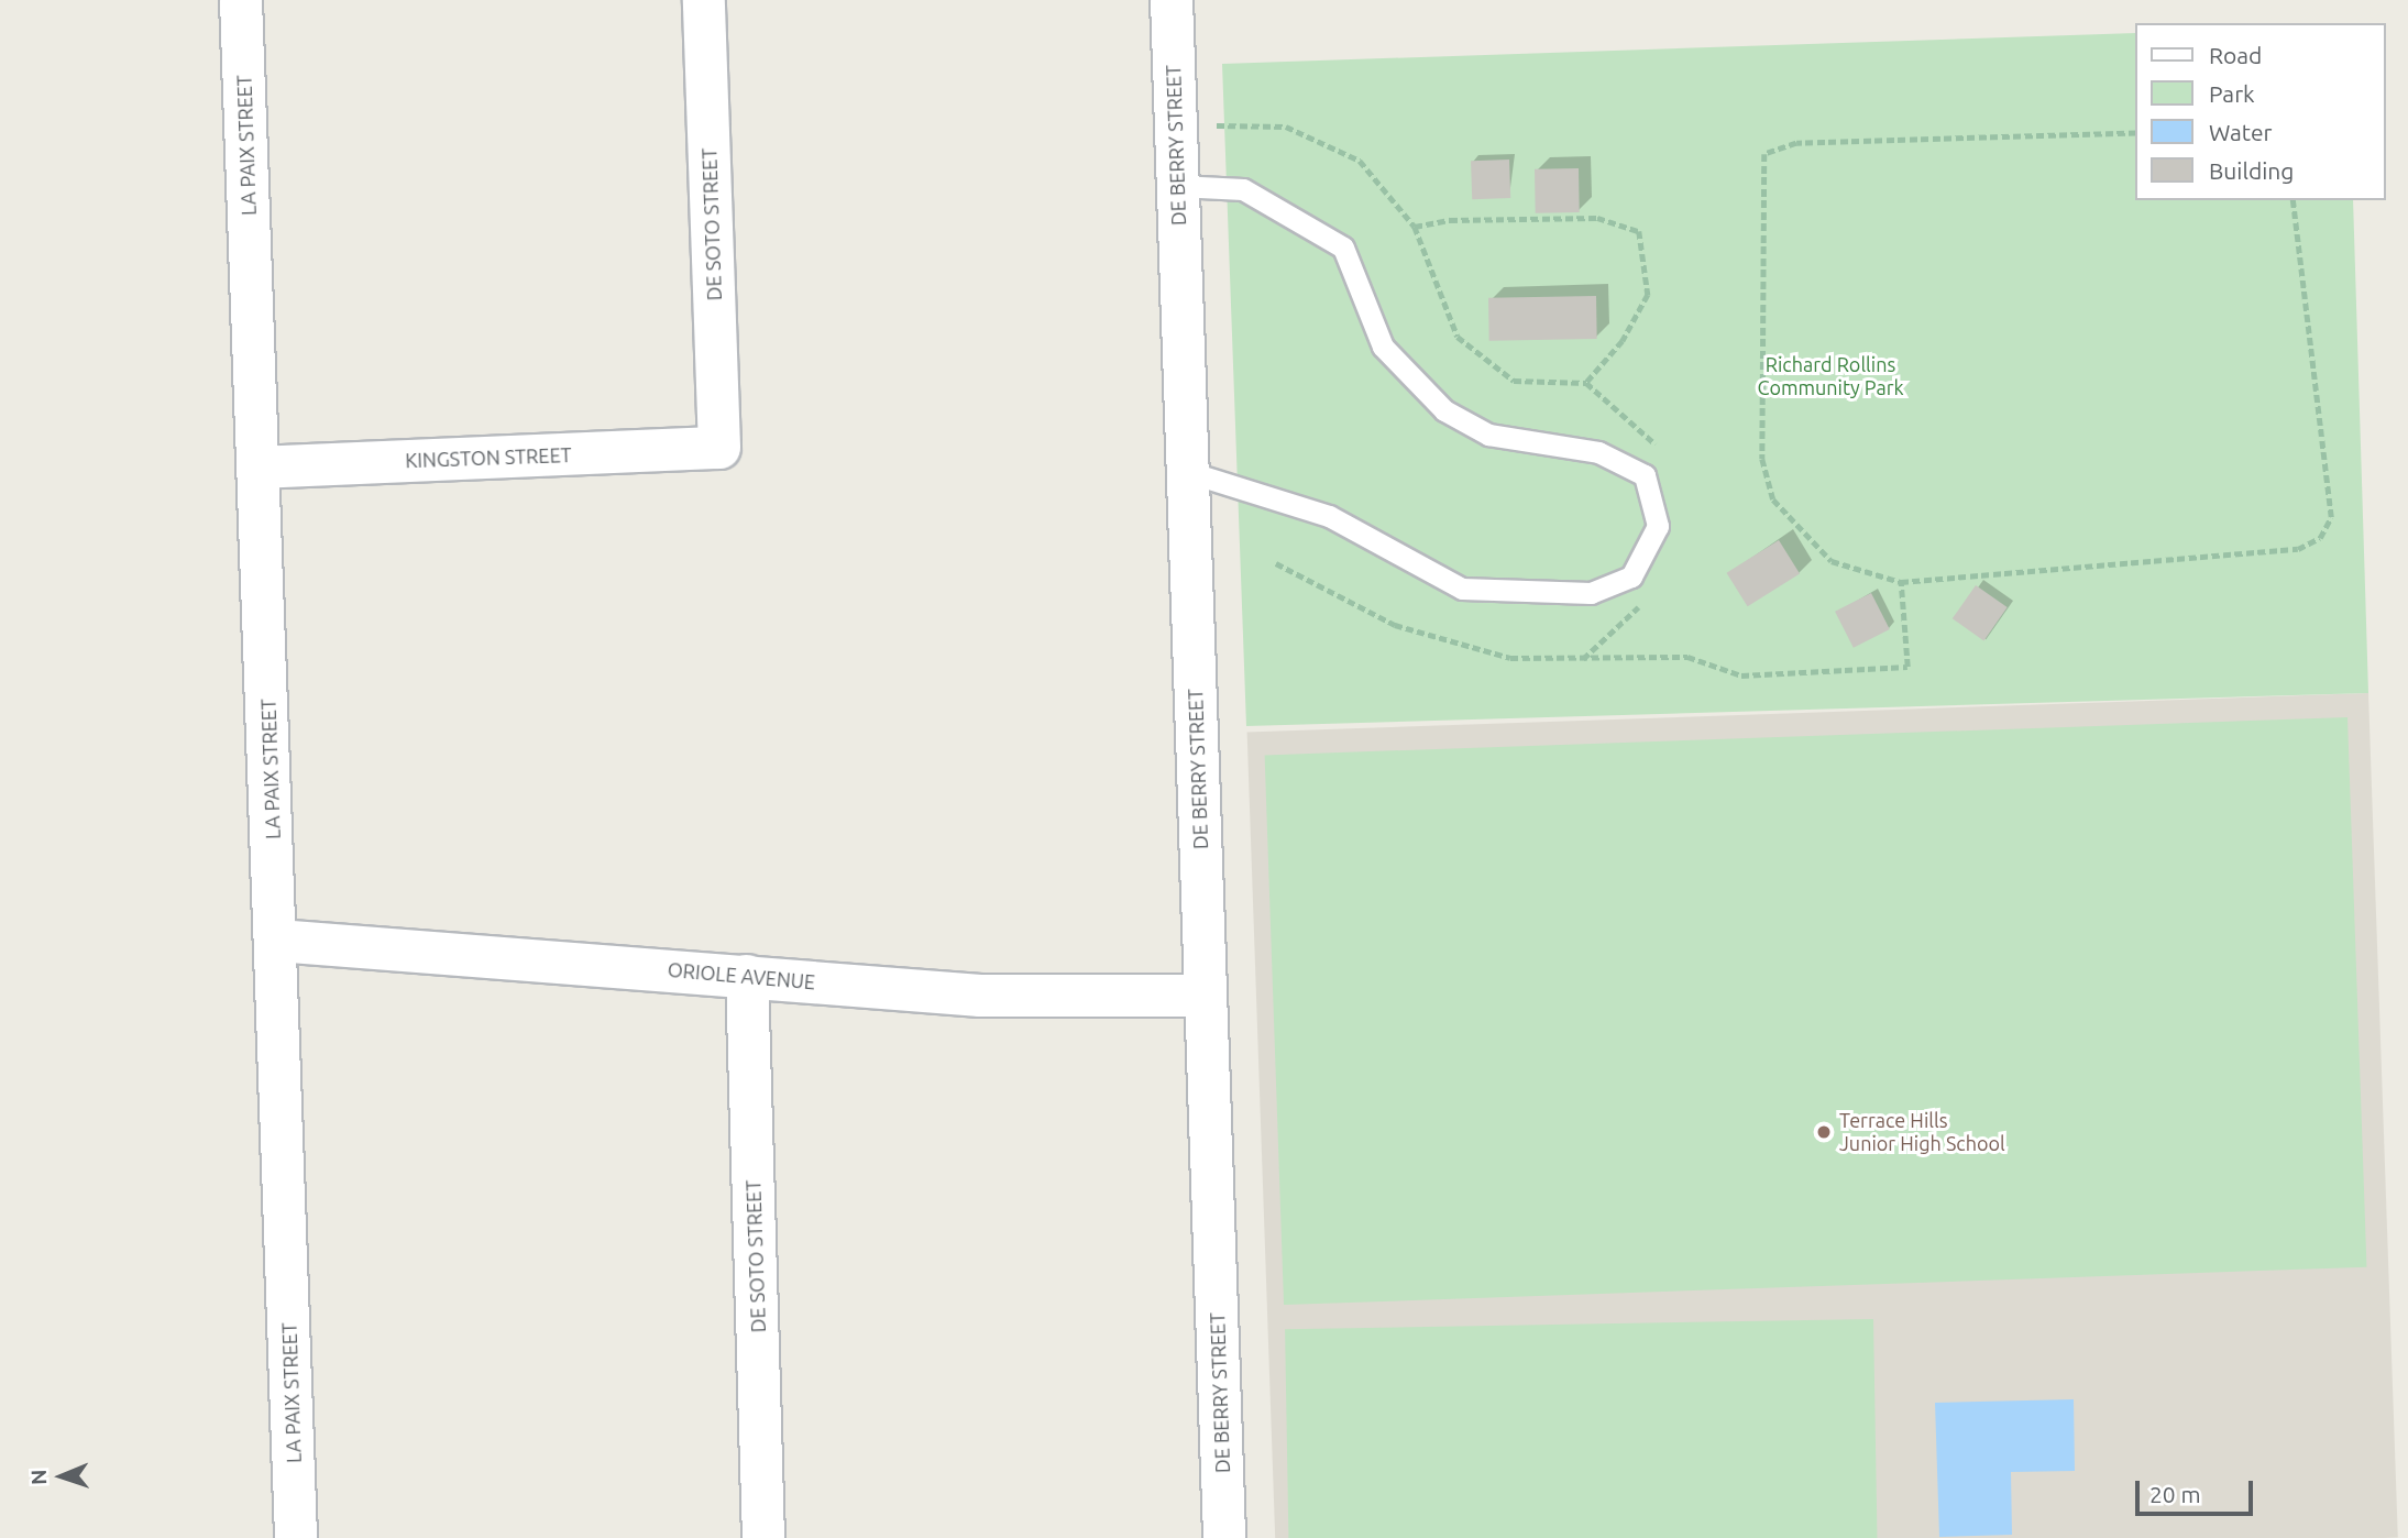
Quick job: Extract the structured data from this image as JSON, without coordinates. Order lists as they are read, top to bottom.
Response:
{
  "streets": {
    "street": [
      "LA PAIX STREET",
      "DE BERRY STREET",
      "DE SOTO STREET",
      "KINGSTON STREET",
      "ORIOLE AVENUE"
    ]
  },
  "crossings": [
    ["LA PAIX STREET", "KINGSTON STREET"],
    ["LA PAIX STREET", "ORIOLE AVENUE"],
    ["DE BERRY STREET", "ORIOLE AVENUE"],
    ["DE SOTO STREET", "KINGSTON STREET"],
    ["DE SOTO STREET", "ORIOLE AVENUE"]
  ],
  "parks": ["Richard Rollins Community Park"],
  "places": ["Terrace Hills Junior High School"],
  "legend": [
    "Road",
    "Park",
    "Water",
    "Building"
  ],
  "scale_bar": "20 m",
  "north": "left"
}
